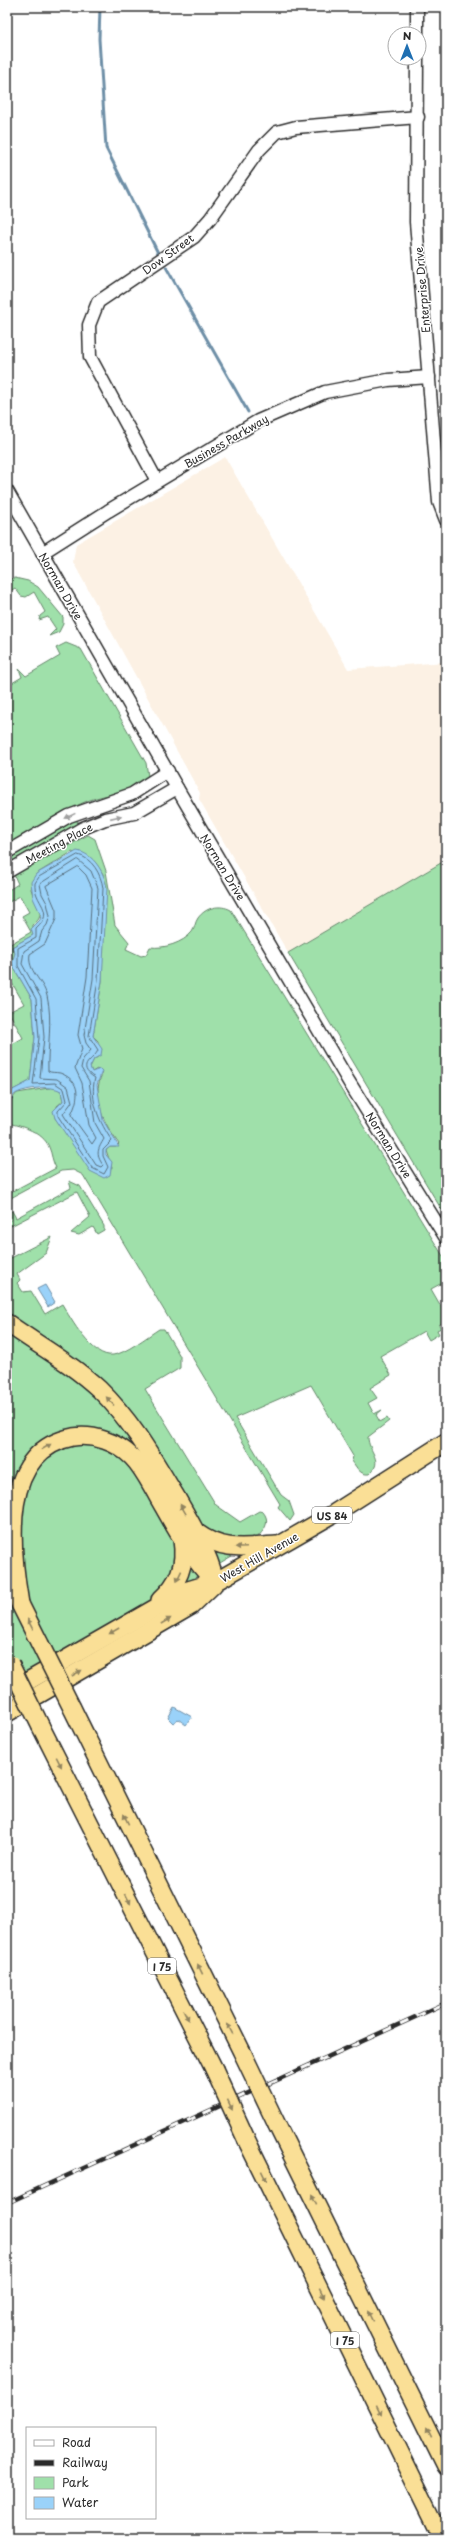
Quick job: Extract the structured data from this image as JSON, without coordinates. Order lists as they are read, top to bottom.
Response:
{
  "streets": {
    "highway": ["US 84", "West Hill Avenue", "I 75"],
    "street": [
      "Dow Street",
      "Enterprise Drive",
      "Business Parkway",
      "Norman Drive",
      "Meeting Place"
    ]
  },
  "crossings": [
    ["Dow Street", "Enterprise Drive"],
    ["Dow Street", "Business Parkway"],
    ["Enterprise Drive", "Business Parkway"],
    ["Business Parkway", "Norman Drive"],
    ["Norman Drive", "Meeting Place"]
  ],
  "legend": [
    "Road",
    "Railway",
    "Park",
    "Water"
  ],
  "north": "top"
}
